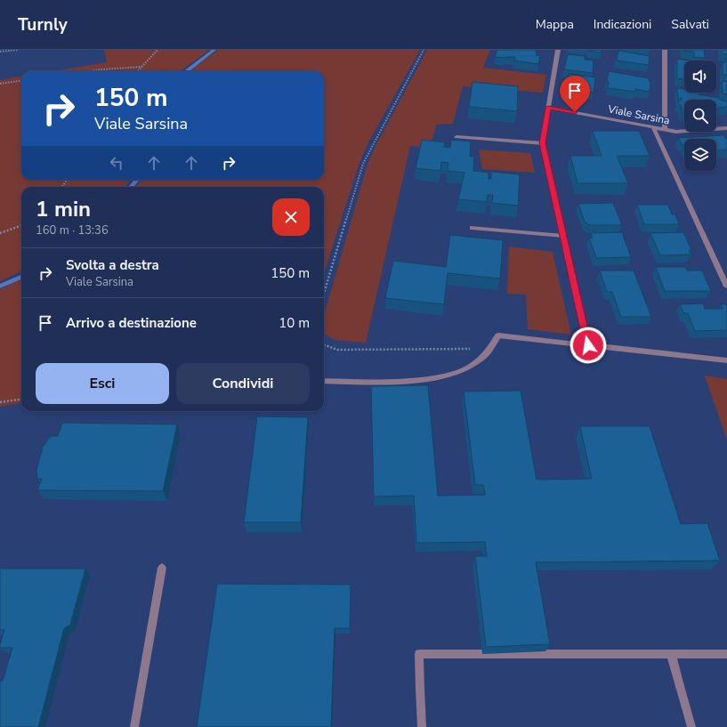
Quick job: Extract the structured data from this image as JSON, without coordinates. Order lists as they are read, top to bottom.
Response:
{
  "streets": {
    "street": ["Viale Sarsina"]
  },
  "page": {
    "header": "Turnly",
    "nav": ["Mappa", "Indicazioni", "Salvati"],
    "turn": ["150 m", "Viale Sarsina"],
    "heading": ["1 min", "160 m · 13:36"],
    "list": [
      {
        "name": "Svolta a destra",
        "note": "Viale Sarsina",
        "value": "150 m"
      },
      {
        "name": "Arrivo a destinazione",
        "value": "10 m"
      }
    ],
    "buttons": ["Esci", "Condividi"]
  }
}
